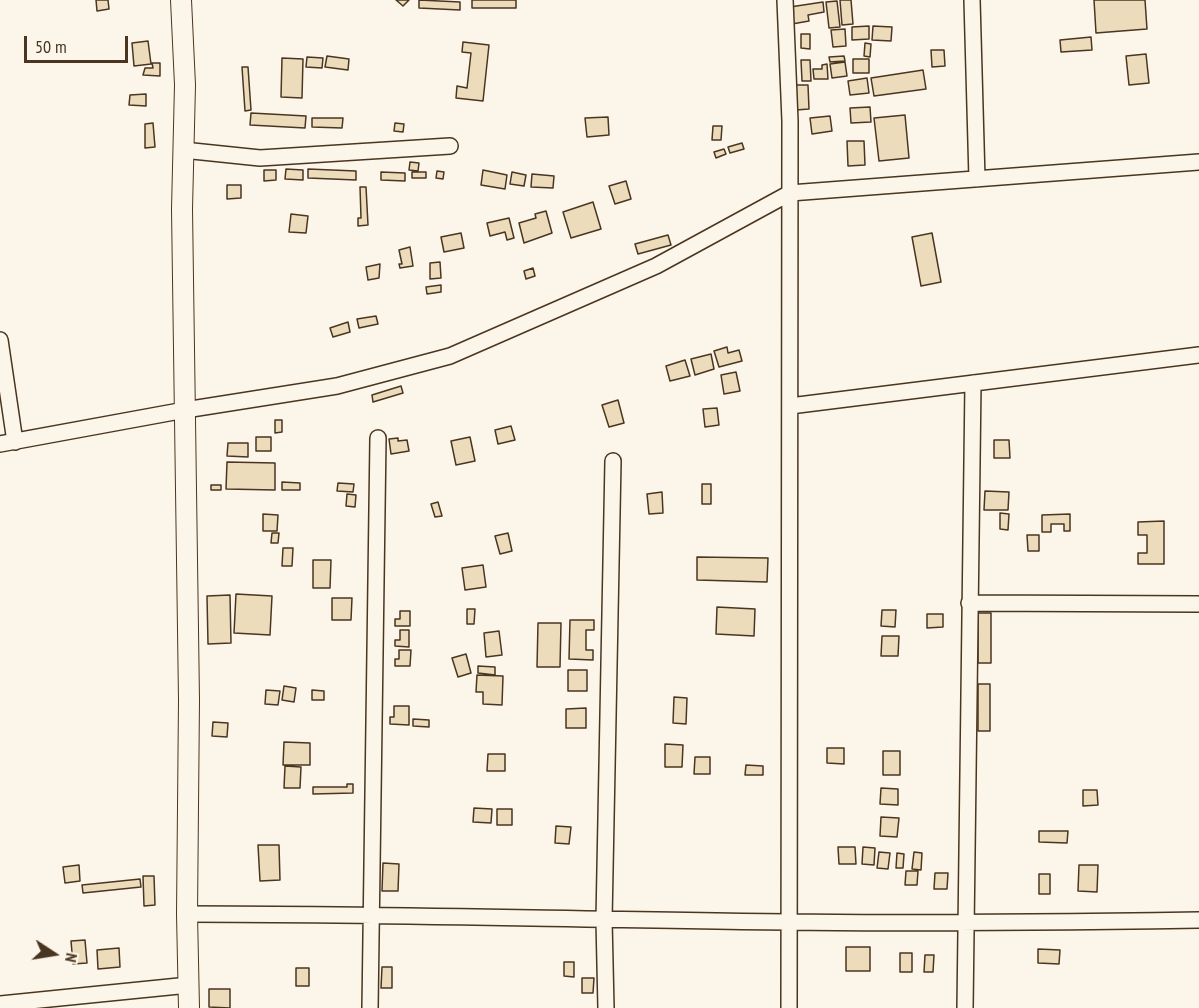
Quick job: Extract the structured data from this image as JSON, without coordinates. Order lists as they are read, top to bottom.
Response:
{
  "scale_bar": "50 m",
  "north": "right"
}
